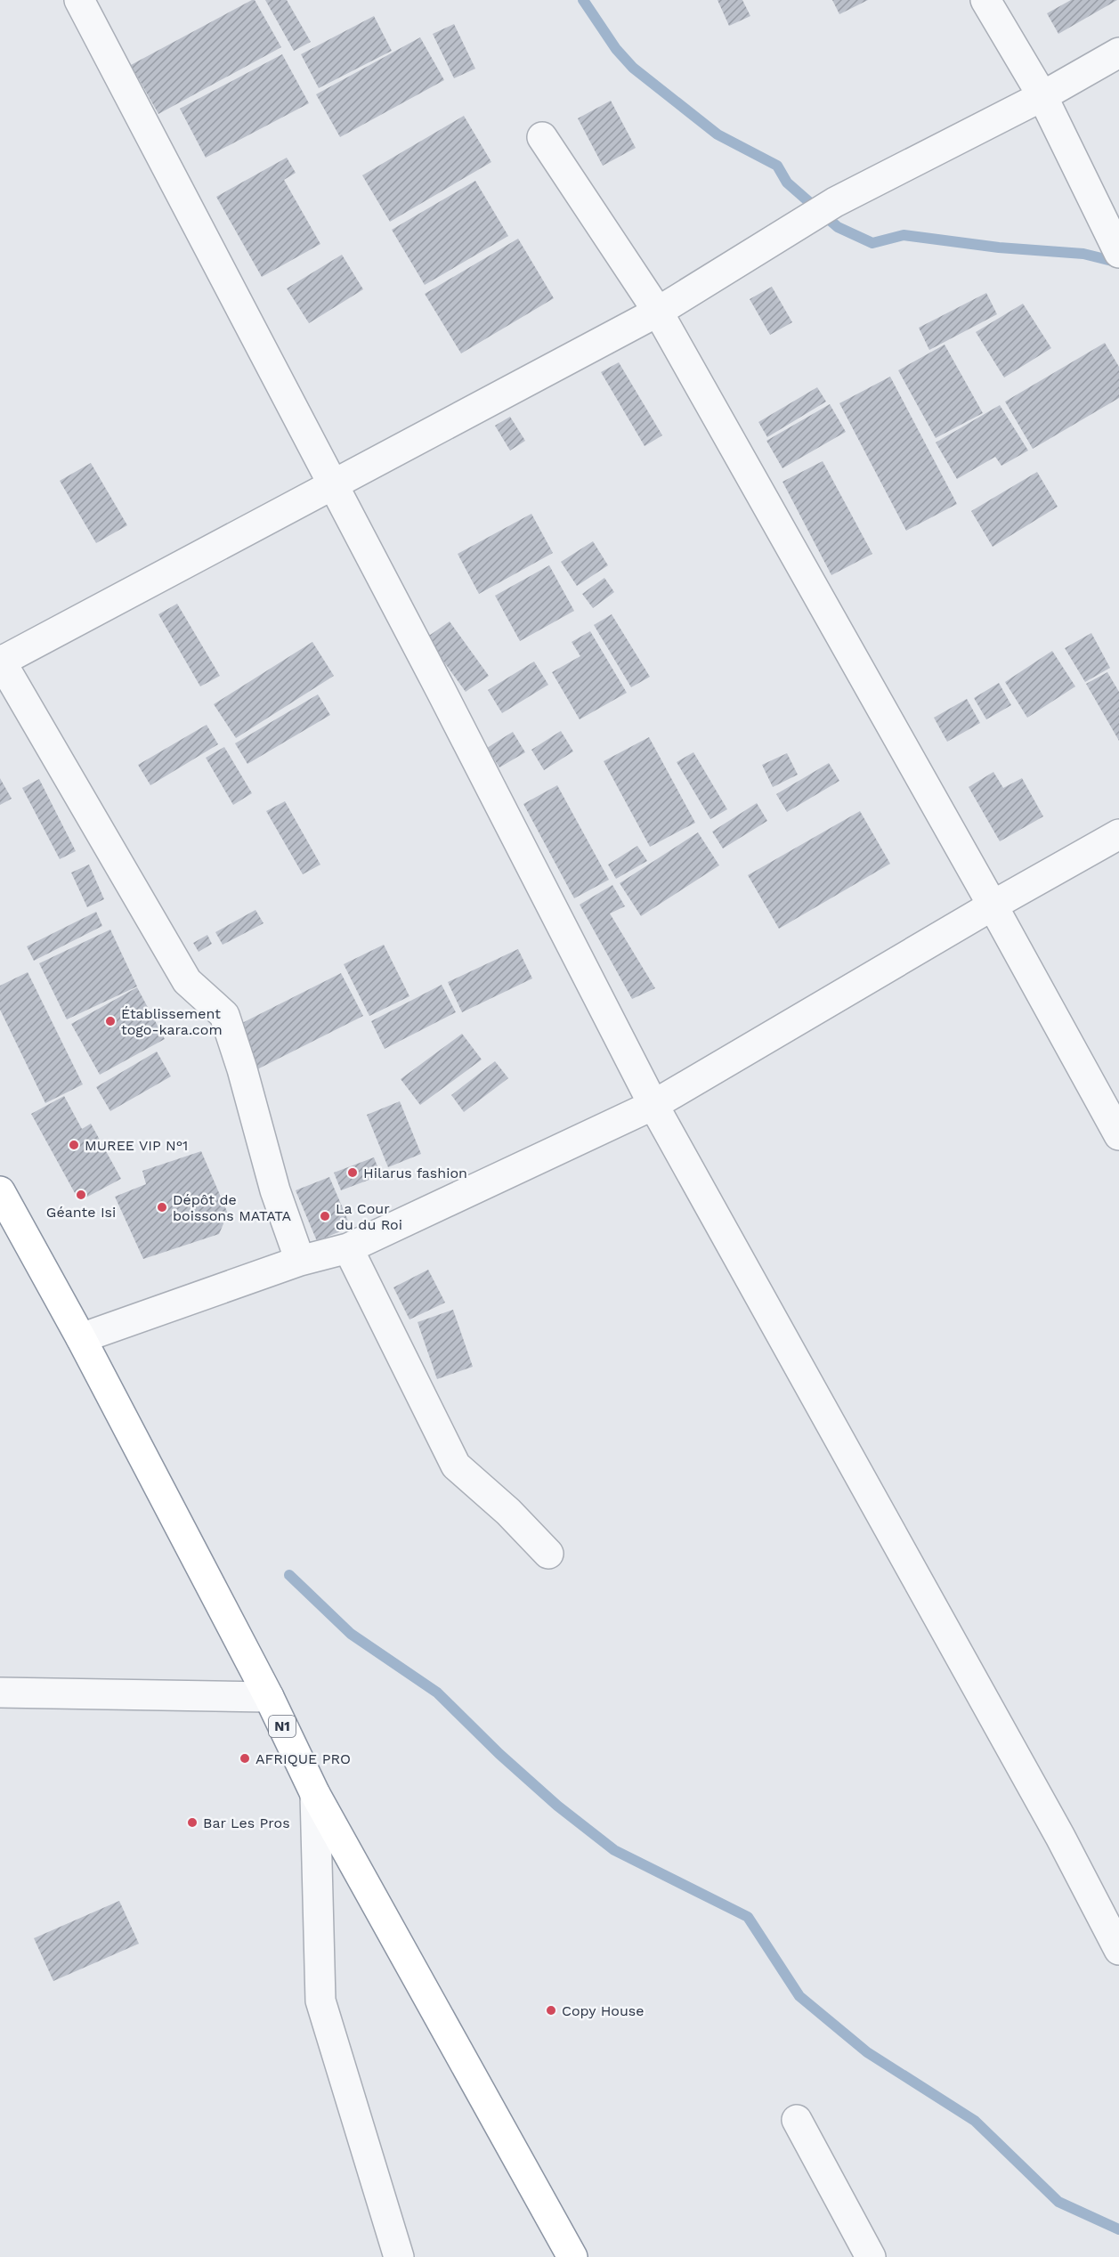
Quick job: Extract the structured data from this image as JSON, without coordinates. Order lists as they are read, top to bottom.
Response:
{
  "streets": {
    "highway": ["N1"]
  },
  "places": [
    "Établissement togo-kara.com",
    "MUREE VIP N°1",
    "Hilarus fashion",
    "Géante Isi",
    "Dépôt de boissons MATATA",
    "La Cour du du Roi",
    "AFRIQUE PRO",
    "Bar Les Pros",
    "Copy House"
  ]
}
